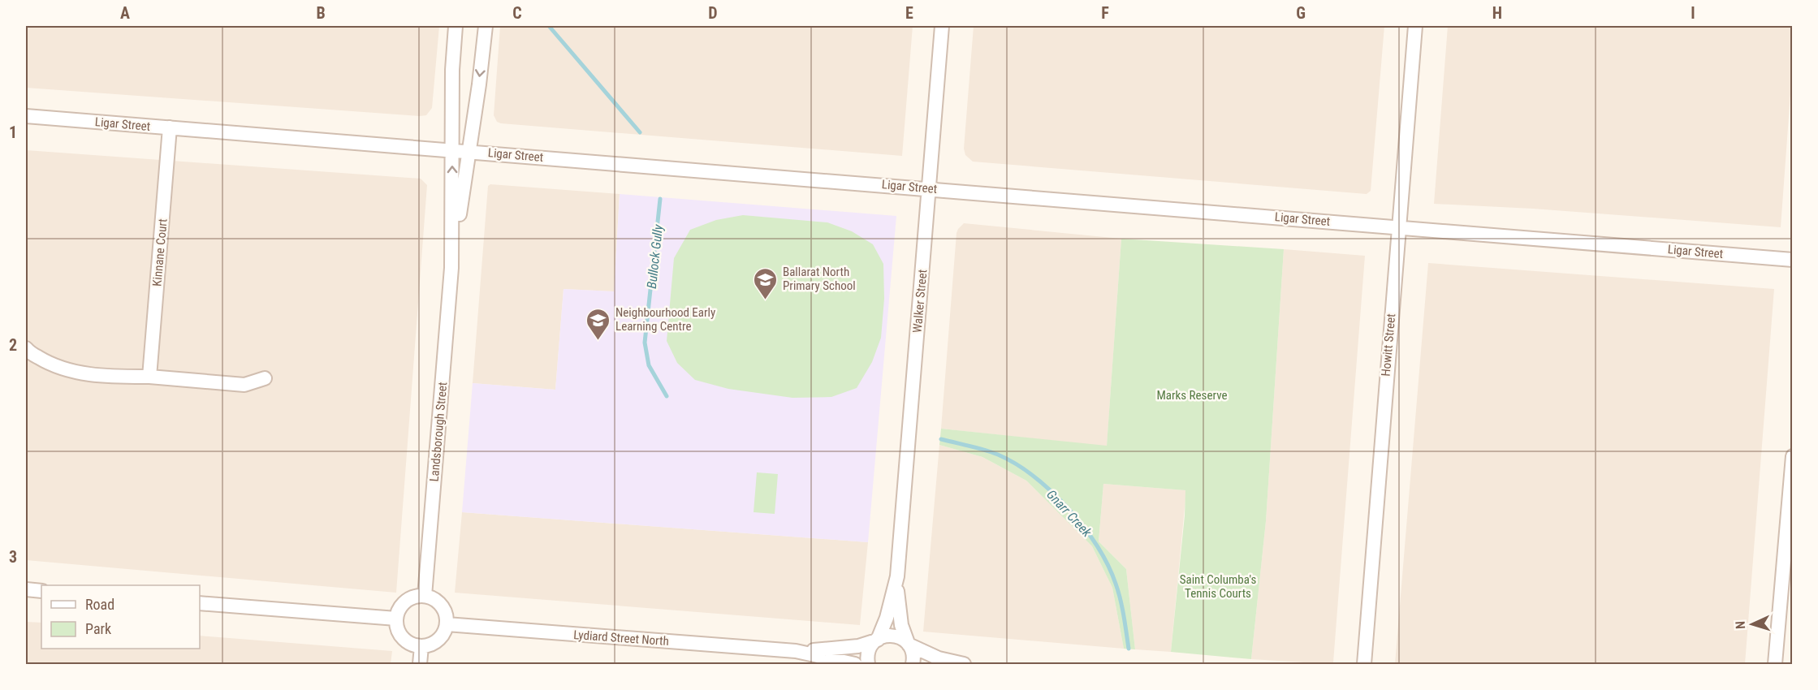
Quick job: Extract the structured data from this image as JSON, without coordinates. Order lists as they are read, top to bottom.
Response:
{
  "streets": {
    "street": [
      "Ligar Street",
      "Kinnane Court",
      "Walker Street",
      "Howitt Street",
      "Landsborough Street",
      "Lydiard Street North"
    ]
  },
  "crossings": [
    ["Ligar Street", "Kinnane Court"],
    ["Ligar Street", "Walker Street"],
    ["Ligar Street", "Howitt Street"],
    ["Ligar Street", "Landsborough Street"],
    ["Walker Street", "Lydiard Street North"],
    ["Landsborough Street", "Lydiard Street North"]
  ],
  "water": ["Bullock Gully", "Gnarr Creek"],
  "parks": ["Marks Reserve", "Saint Columba's Tennis Courts"],
  "places": {
    "school or university": ["Ballarat North Primary School", "Neighbourhood Early Learning Centre"]
  },
  "legend": ["Road", "Park"],
  "north": "left",
  "grid": {
    "columns": [
      "A",
      "B",
      "C",
      "D",
      "E",
      "F",
      "G",
      "H",
      "I"
    ],
    "rows": ["1", "2", "3"]
  }
}
